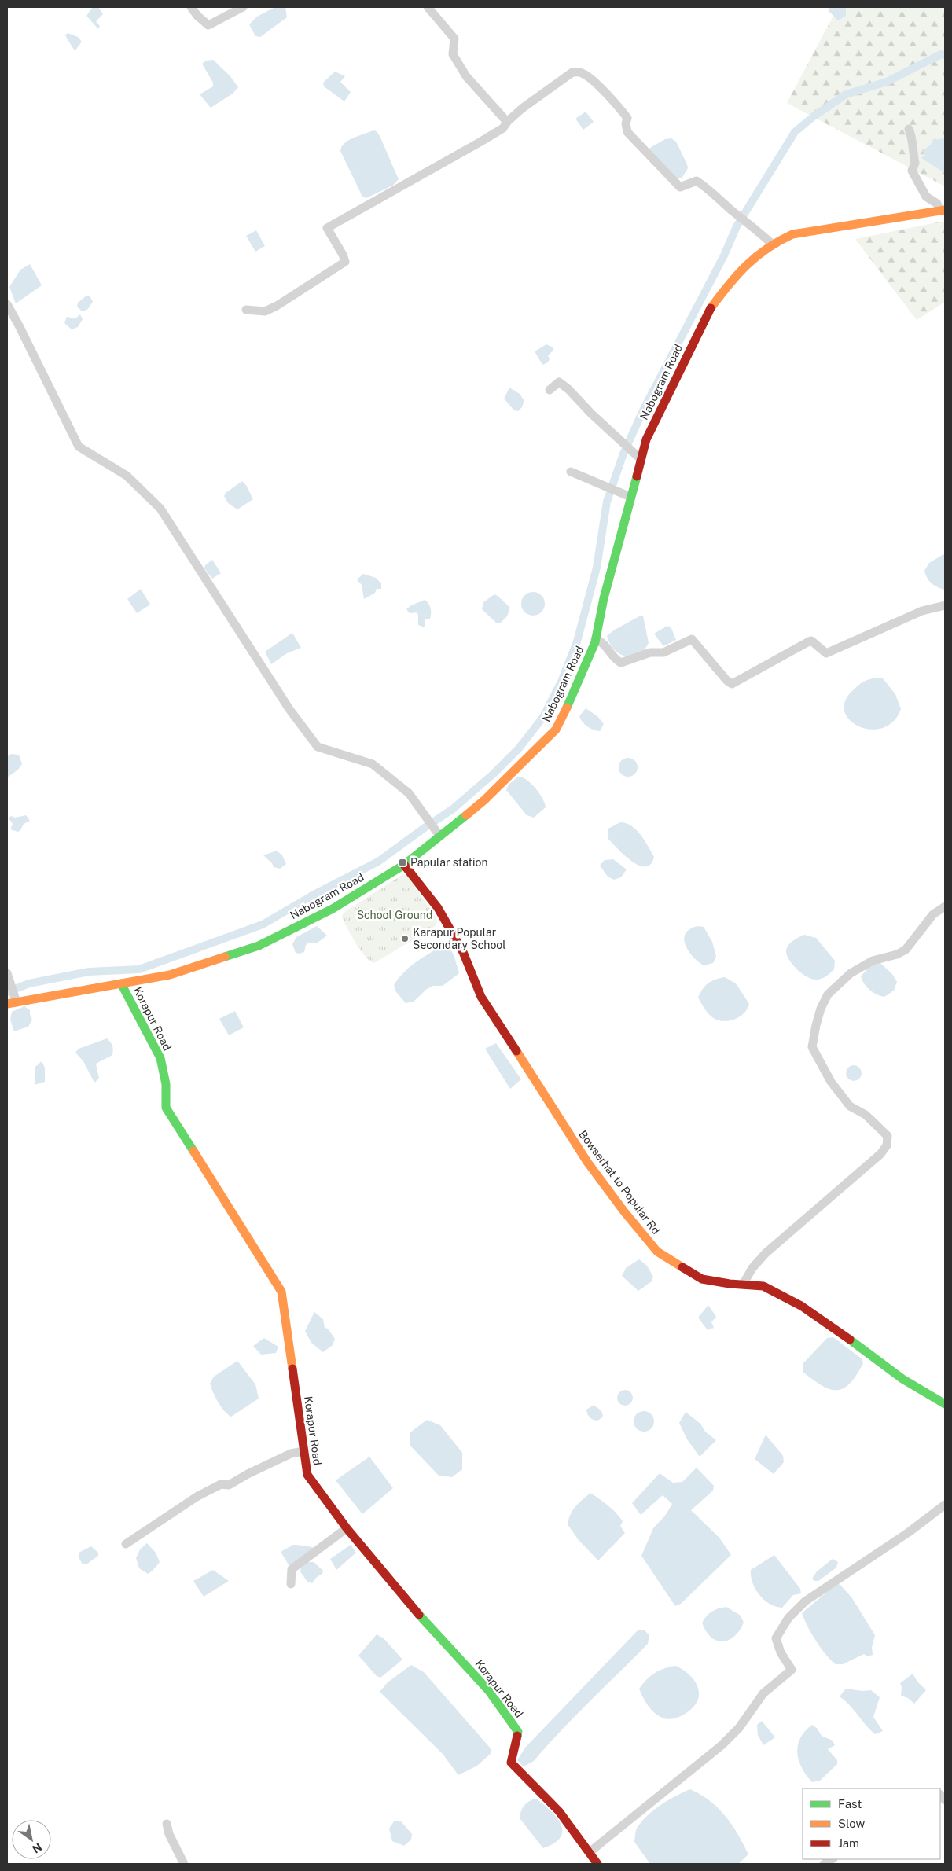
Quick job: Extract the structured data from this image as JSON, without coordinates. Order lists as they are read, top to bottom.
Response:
{
  "streets": {
    "street": ["Nabogram Road", "Korapur Road", "Bowserhat to Popular Rd"]
  },
  "crossings": [
    ["Nabogram Road", "Korapur Road"],
    ["Nabogram Road", "Bowserhat to Popular Rd"]
  ],
  "parks": ["School Ground"],
  "places": {
    "transit": ["Papular station"],
    "other": ["Karapur Popular Secondary School"]
  },
  "legend": ["Fast", "Slow", "Jam"],
  "north": "bottom right"
}
